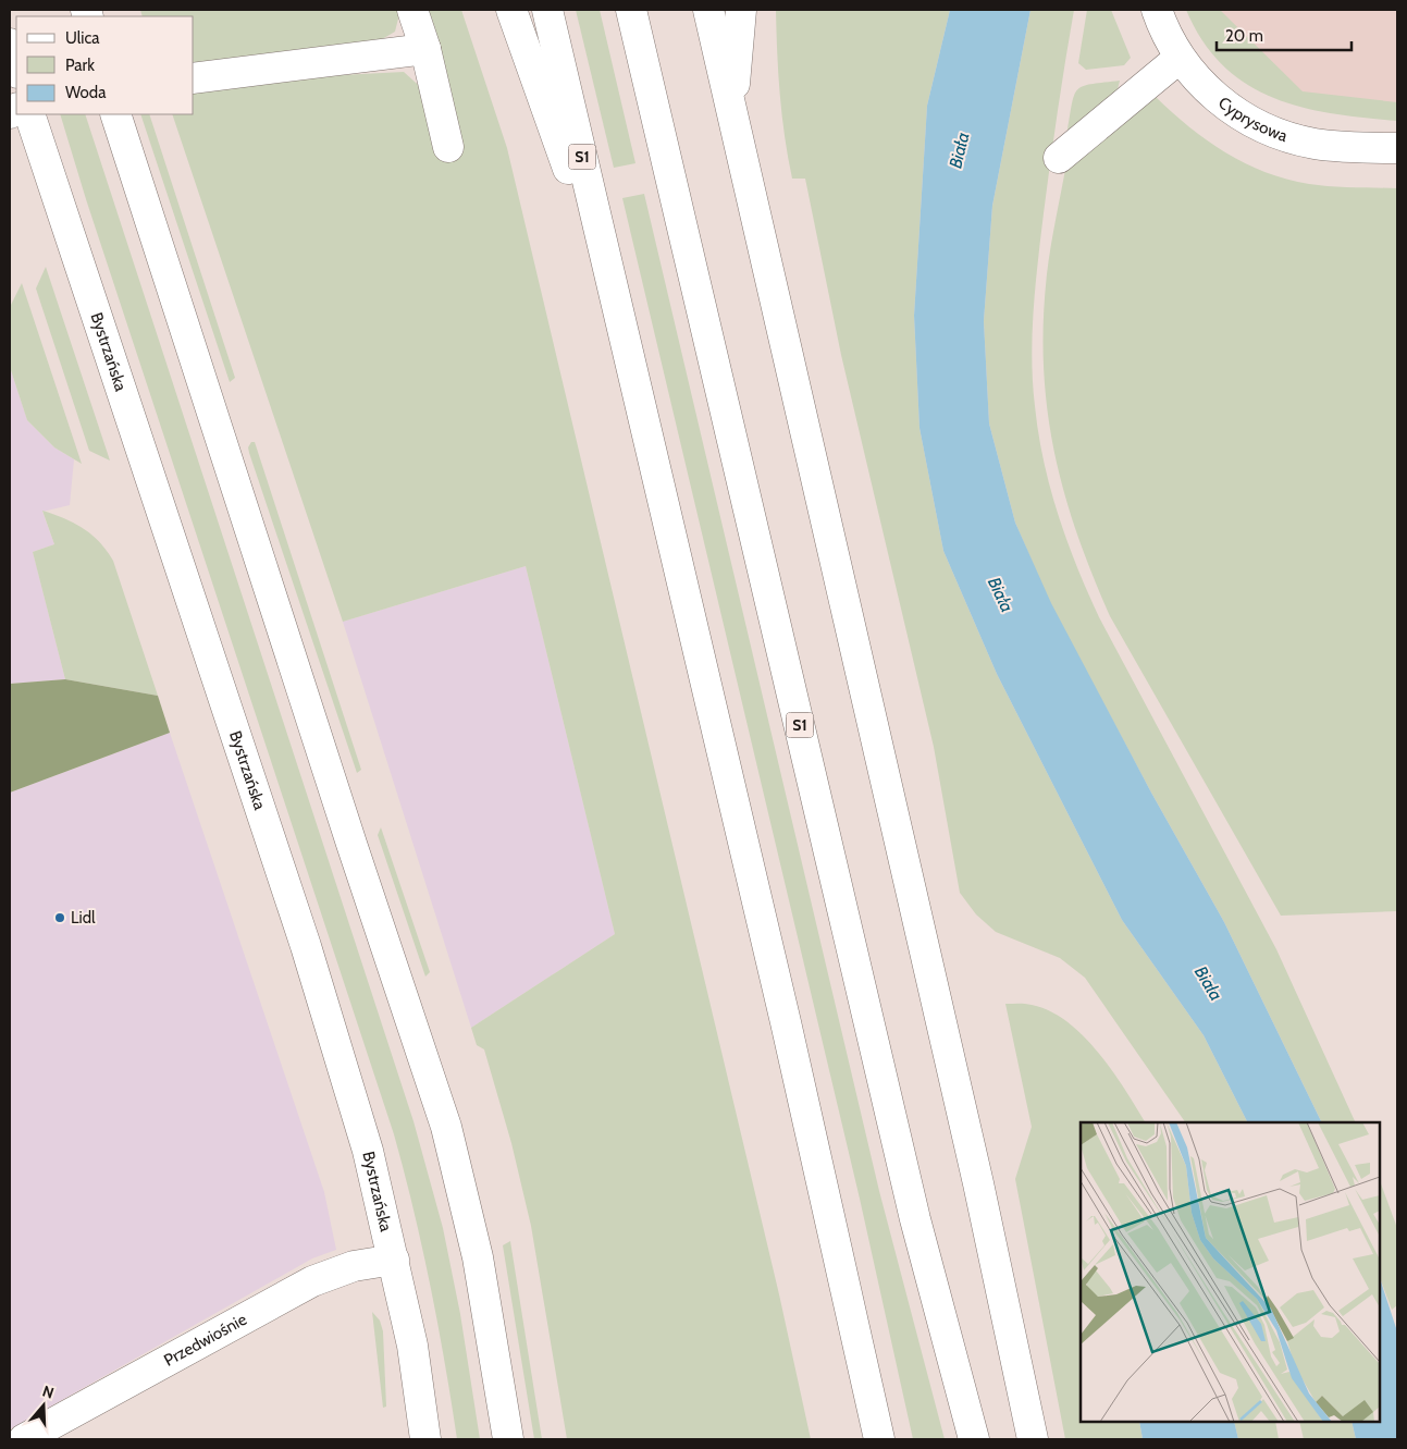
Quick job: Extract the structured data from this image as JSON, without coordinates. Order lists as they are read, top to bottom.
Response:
{
  "streets": {
    "main road": [
      "Cyprysowa",
      "S1",
      "Bystrzańska",
      "Przedwiośnie"
    ]
  },
  "crossings": [
    ["Bystrzańska", "Przedwiośnie"]
  ],
  "water": ["Biała"],
  "places": ["Lidl"],
  "legend": ["Ulica", "Park", "Woda"],
  "scale_bar": "20 m",
  "north": "top"
}
